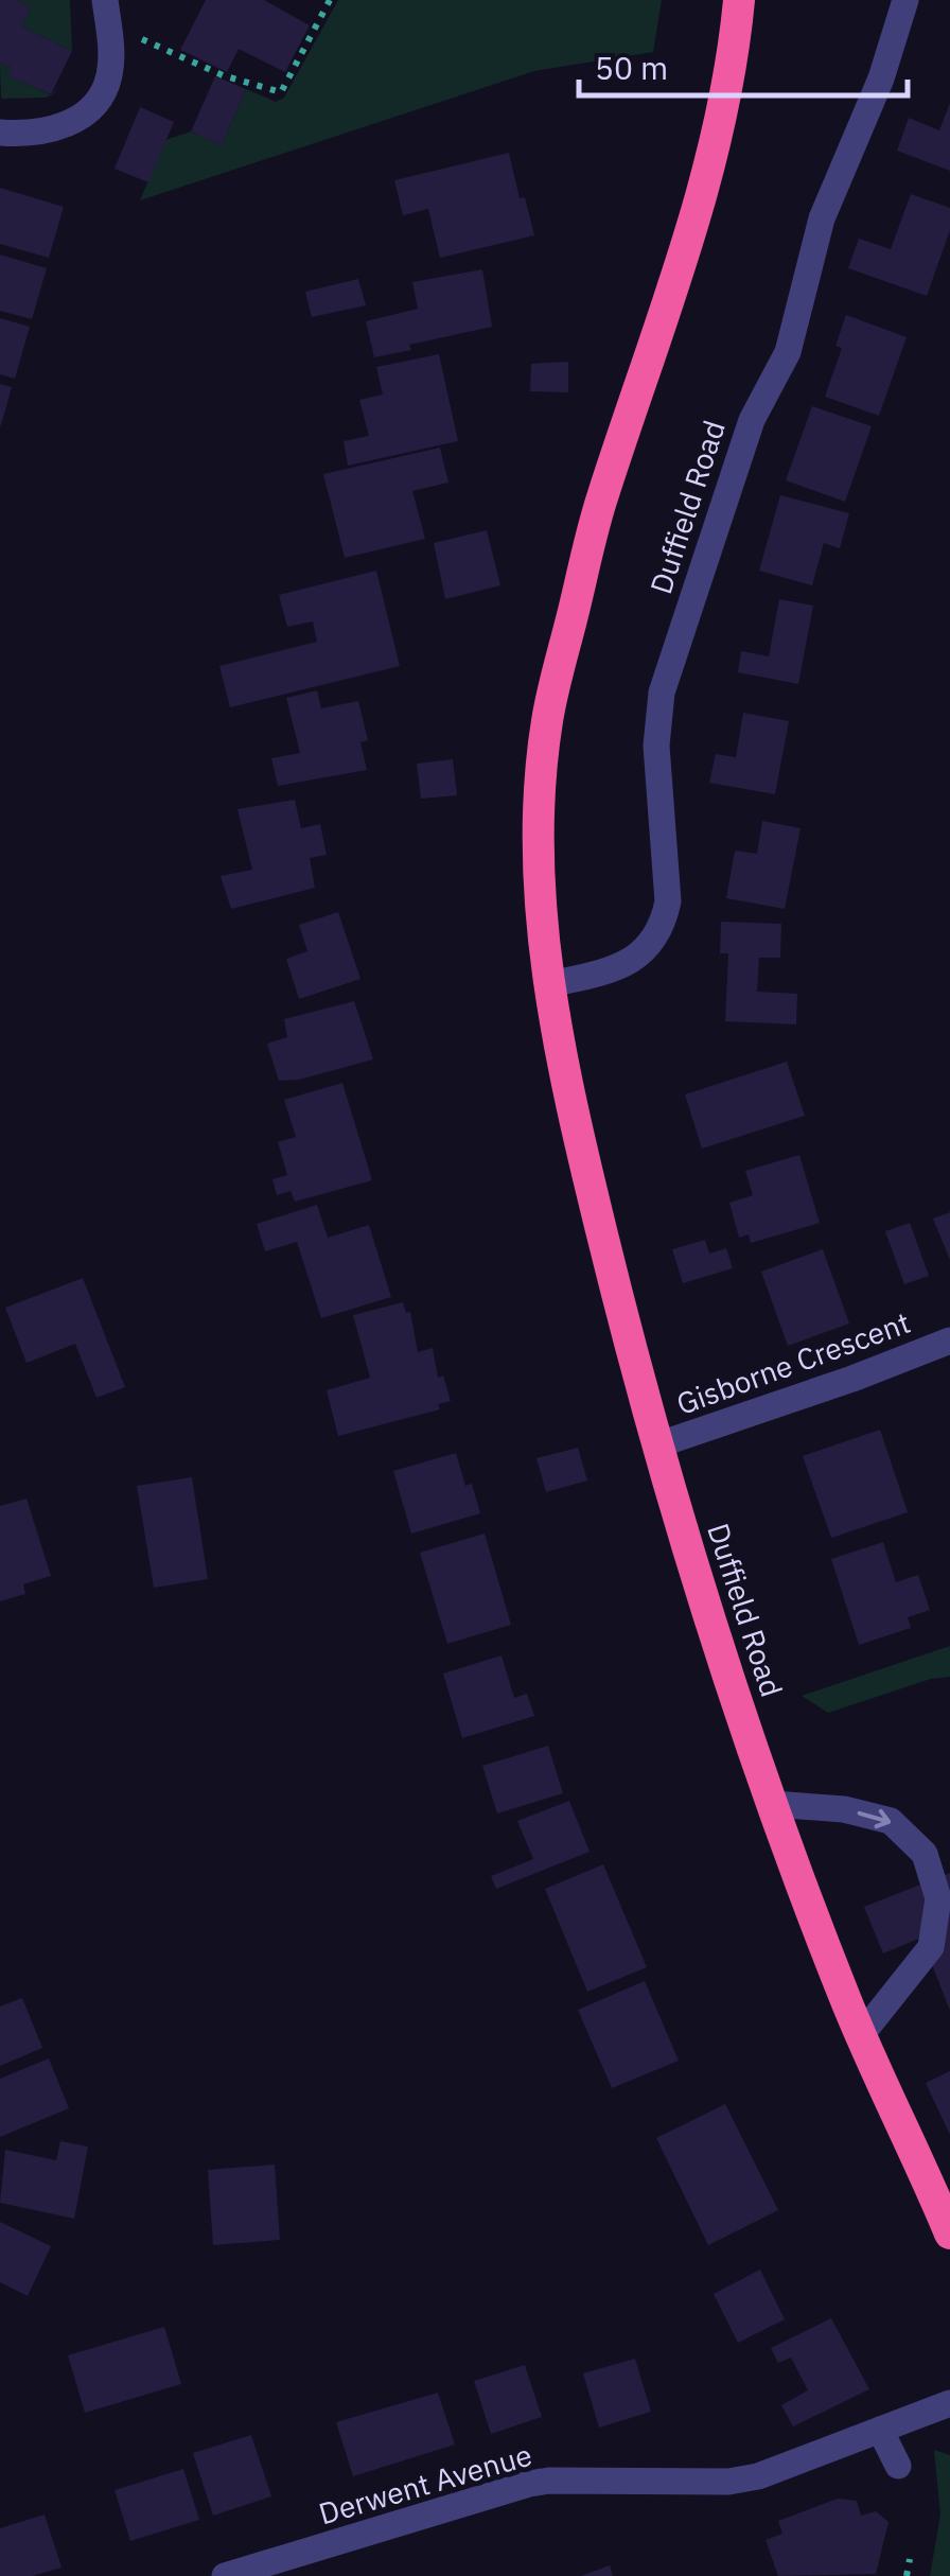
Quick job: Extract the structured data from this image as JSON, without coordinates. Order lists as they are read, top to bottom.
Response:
{
  "streets": {
    "highway": ["Duffield Road"],
    "street": ["Gisborne Crescent", "Derwent Avenue"]
  },
  "crossings": [
    ["Duffield Road", "Gisborne Crescent"]
  ],
  "scale_bar": "50 m"
}
